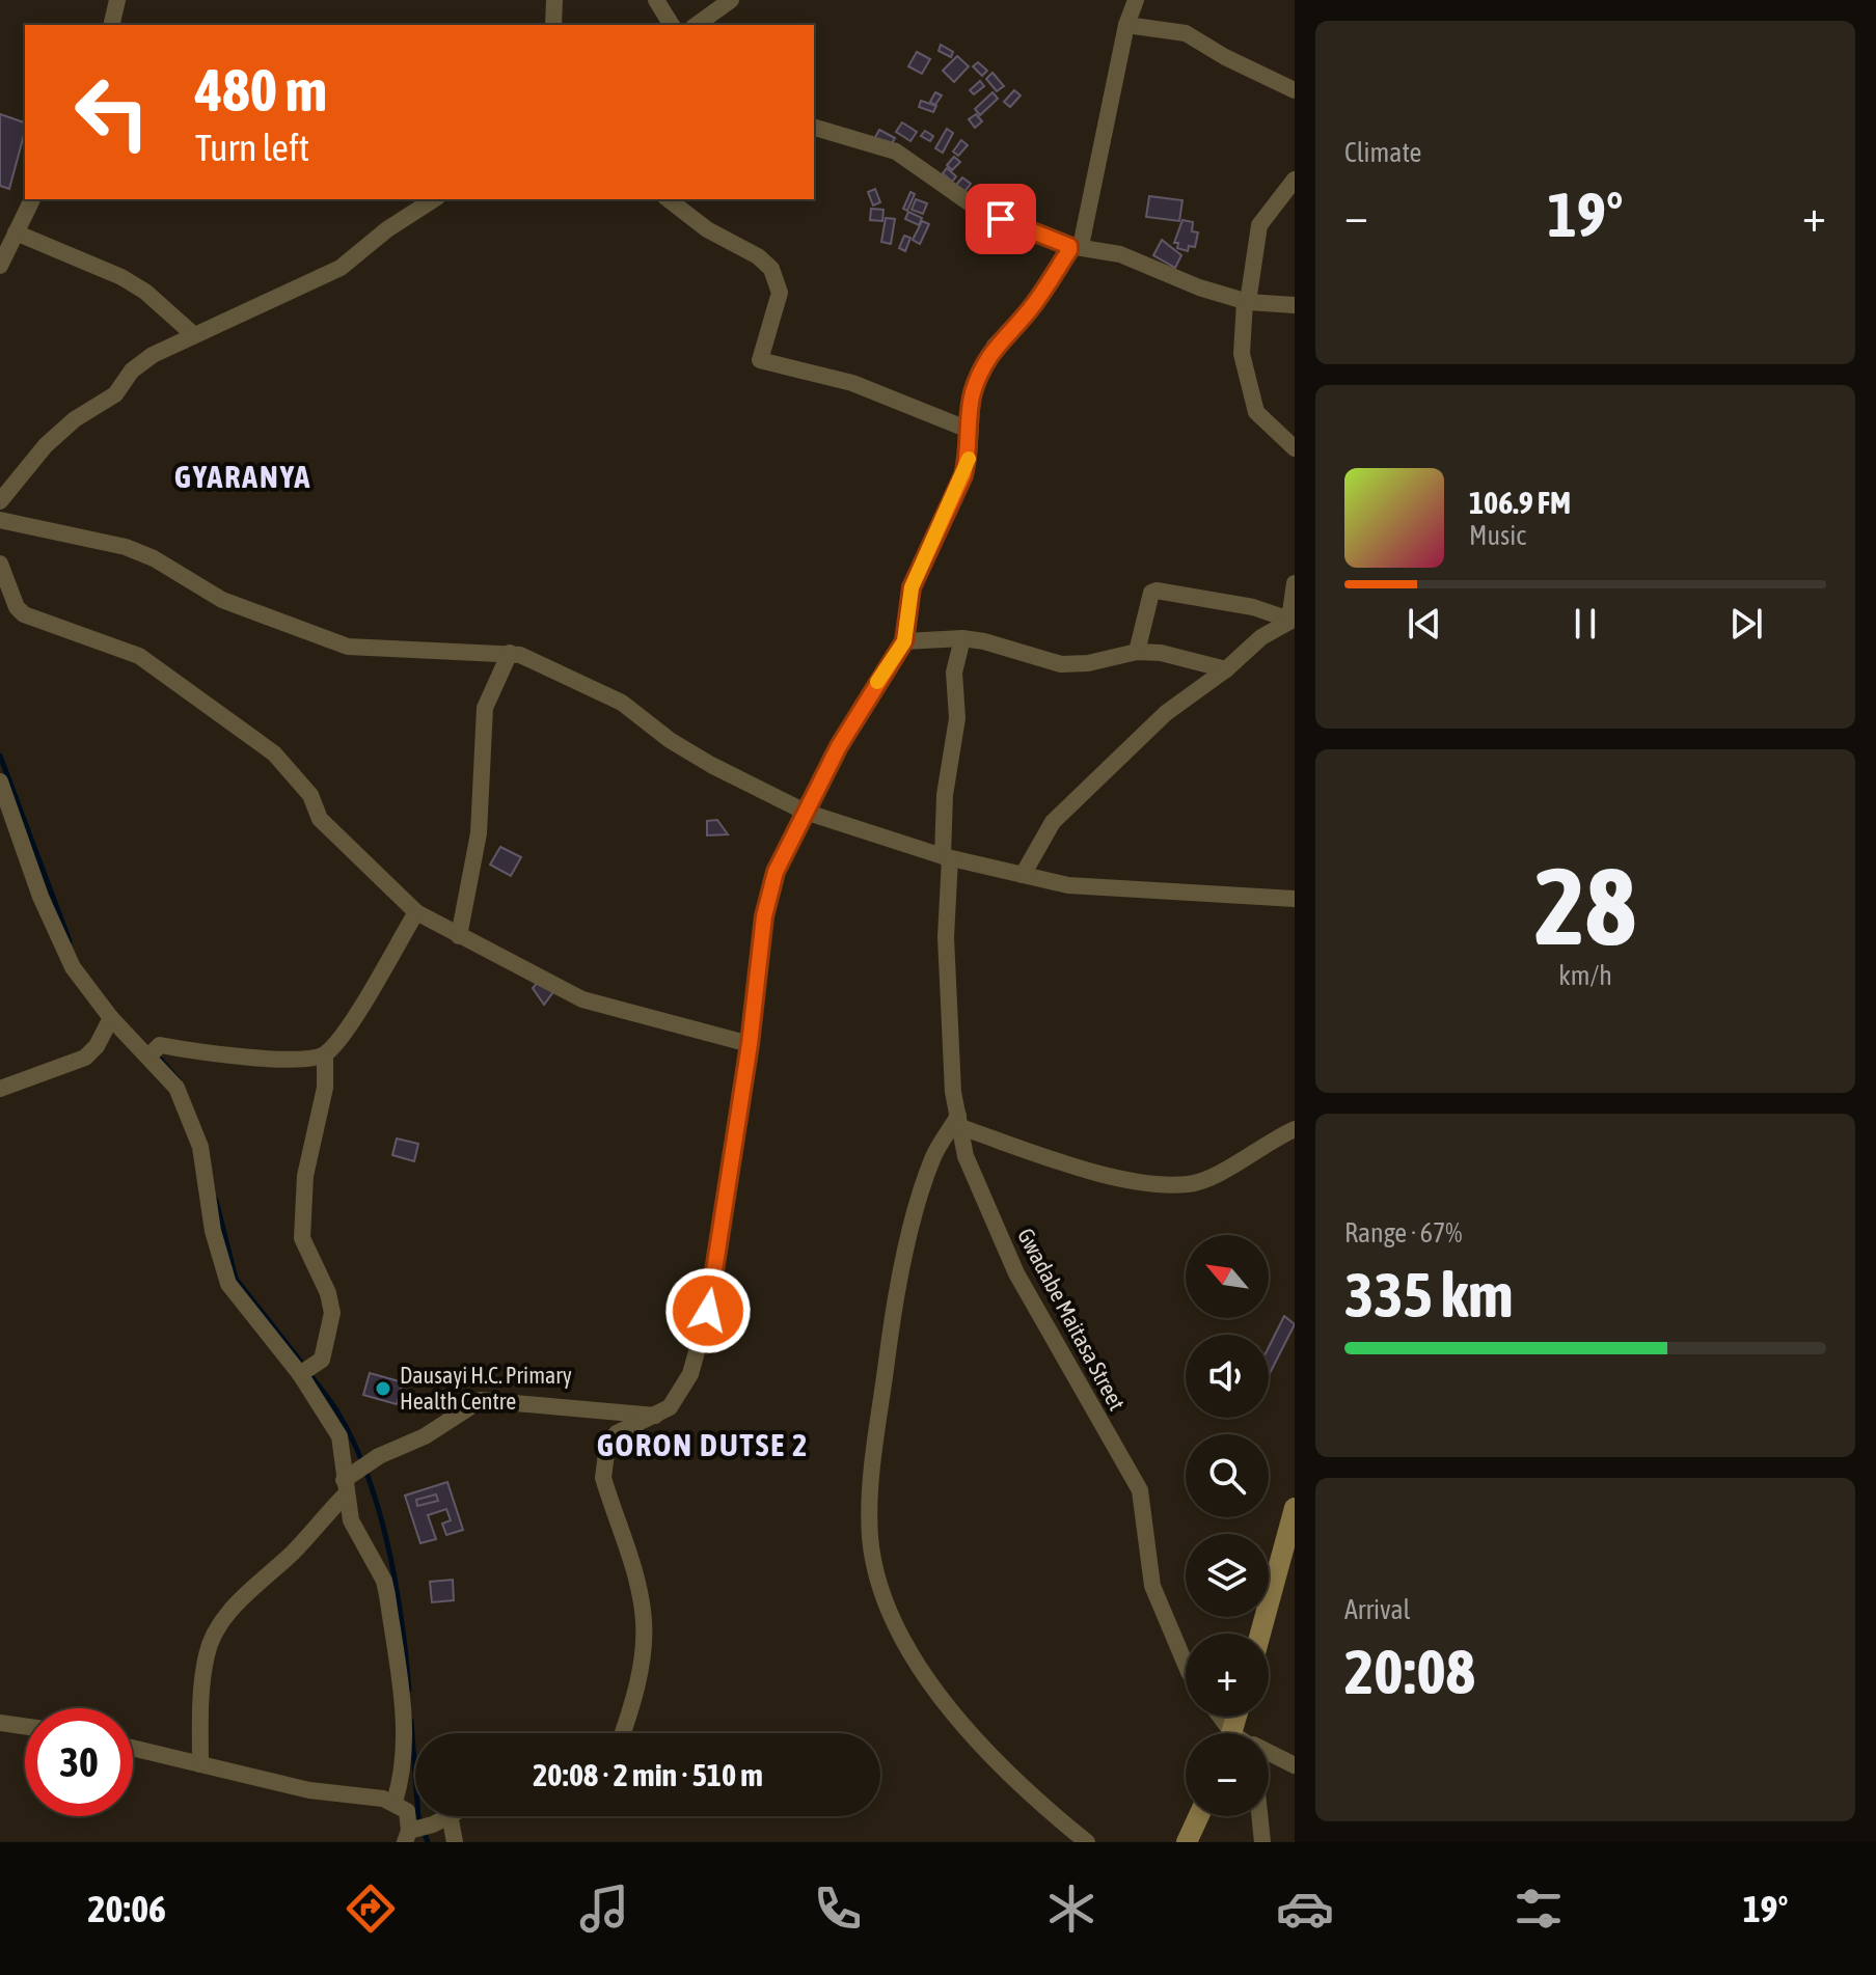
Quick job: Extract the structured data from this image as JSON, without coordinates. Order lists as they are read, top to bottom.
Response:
{
  "streets": {
    "street": ["Gwadabe Maitasa Street"]
  },
  "districts": ["GYARANYA", "GORON DUTSE 2"],
  "places": ["Dausayi H.C. Primary Health Centre"],
  "north": "top left",
  "page": {
    "tile": [
      "Climate",
      ["28", "km/h"],
      ["Range · 67%", "335 km"],
      ["Arrival", "20:08"]
    ],
    "turn": ["480 m", "Turn left"],
    "heat": ["−", "19°", "+"],
    "song": ["106.9 FM", "Music"],
    "map_buttons": ["+", "−"],
    "limit": "30",
    "trip": "20:08 · 2 min · 510 m",
    "tabs": ["20:06", "19°"]
  }
}
